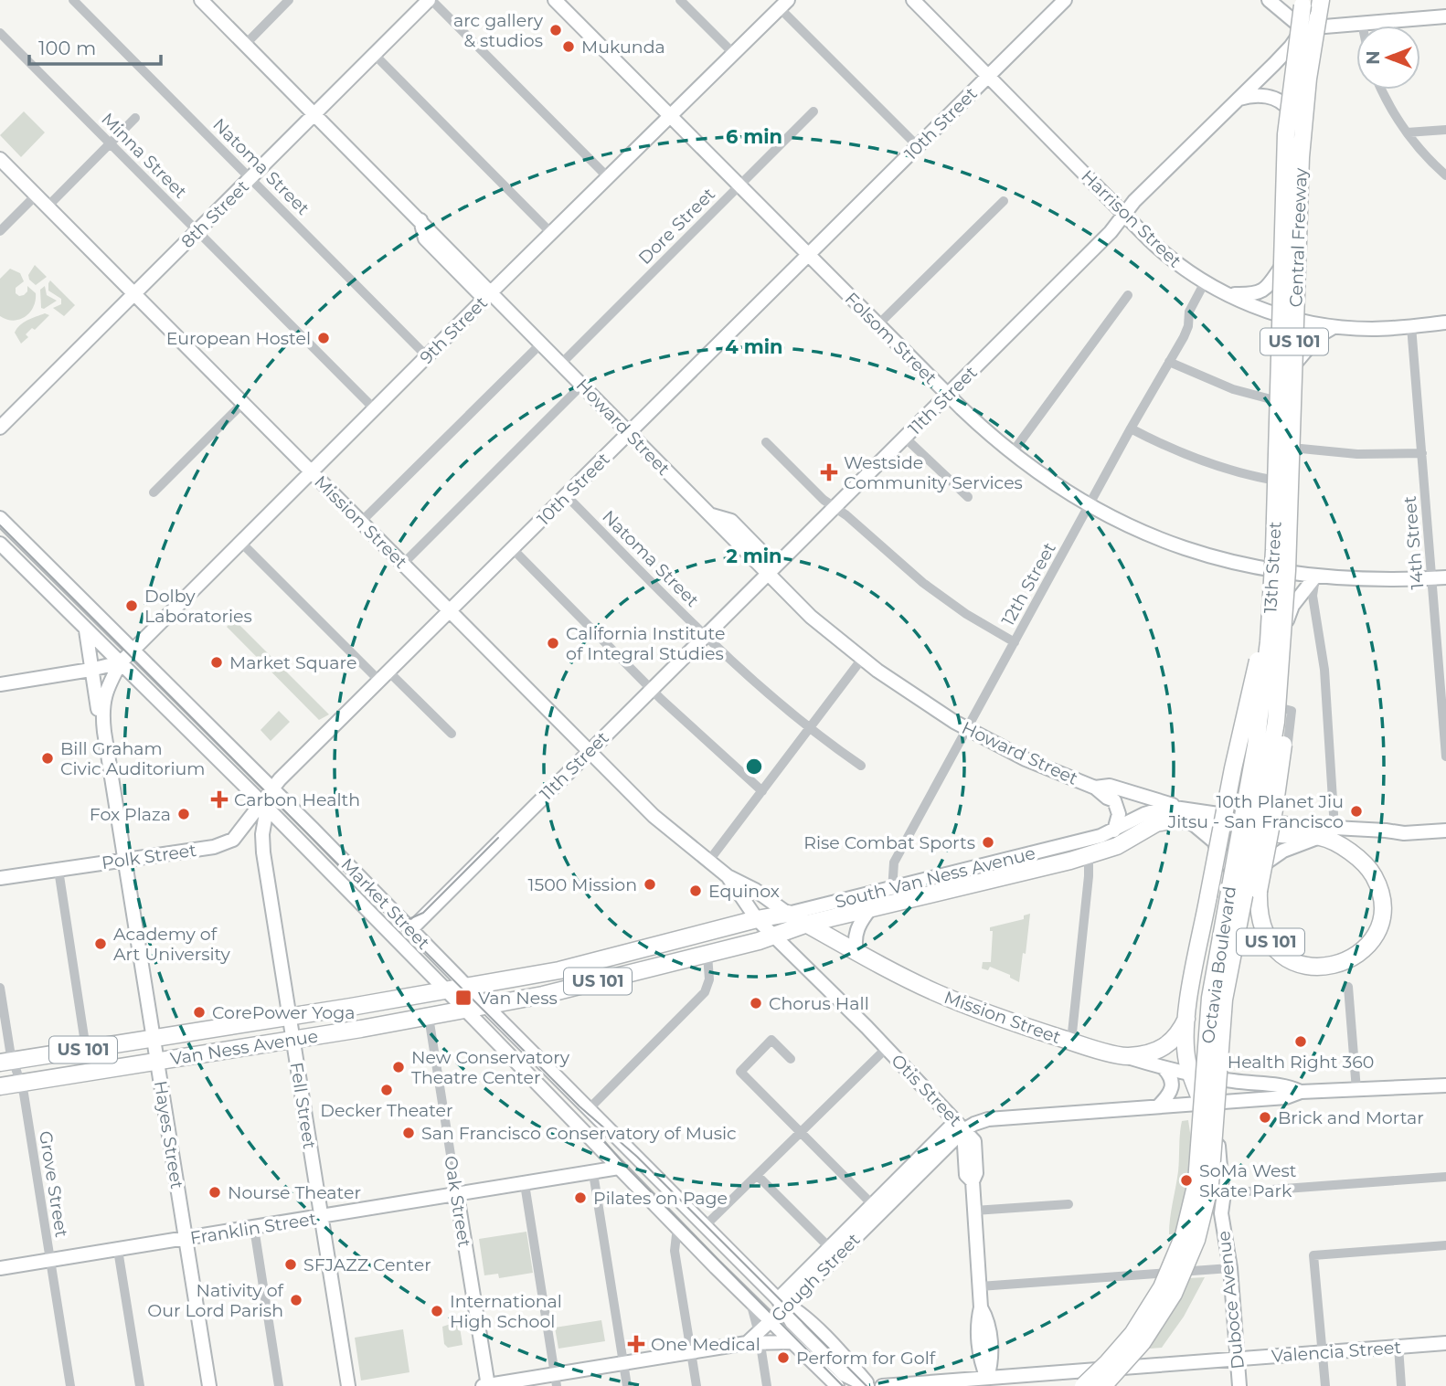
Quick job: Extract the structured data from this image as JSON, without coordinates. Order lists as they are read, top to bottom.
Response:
{
  "streets": {
    "highway": [
      "Central Freeway",
      "US 101",
      "Mission Street",
      "South Van Ness Avenue",
      "Octavia Boulevard",
      "Van Ness Avenue"
    ],
    "main road": [
      "10th Street",
      "8th Street",
      "Harrison Street",
      "9th Street",
      "Folsom Street",
      "11th Street",
      "Howard Street",
      "13th Street",
      "Polk Street",
      "Market Street",
      "Otis Street",
      "Fell Street",
      "Hayes Street",
      "Oak Street",
      "Franklin Street",
      "Gough Street",
      "Duboce Avenue",
      "Valencia Street"
    ],
    "street": [
      "Minna Street",
      "Natoma Street",
      "Dore Street",
      "14th Street",
      "12th Street",
      "Grove Street"
    ]
  },
  "crossings": [
    ["10th Street", "Natoma Street"],
    ["10th Street", "Harrison Street"],
    ["10th Street", "Folsom Street"],
    ["10th Street", "Howard Street"],
    ["10th Street", "Mission Street"],
    ["10th Street", "Polk Street"],
    ["10th Street", "Market Street"],
    ["Minna Street", "8th Street"],
    ["Minna Street", "9th Street"],
    ["Natoma Street", "8th Street"],
    ["Natoma Street", "9th Street"],
    ["Natoma Street", "11th Street"],
    ["8th Street", "Howard Street"],
    ["8th Street", "Mission Street"],
    ["Harrison Street", "11th Street"],
    ["Harrison Street", "14th Street"],
    ["Harrison Street", "13th Street"],
    ["Harrison Street", "12th Street"],
    ["Dore Street", "Folsom Street"],
    ["Dore Street", "Howard Street"],
    ["Central Freeway", "US 101"],
    ["Central Freeway", "13th Street"],
    ["Central Freeway", "Octavia Boulevard"],
    ["9th Street", "Folsom Street"],
    ["9th Street", "Howard Street"],
    ["9th Street", "Mission Street"],
    ["9th Street", "Market Street"],
    ["Folsom Street", "11th Street"],
    ["Folsom Street", "14th Street"],
    ["Folsom Street", "13th Street"],
    ["Folsom Street", "12th Street"],
    ["US 101", "Mission Street"],
    ["US 101", "South Van Ness Avenue"],
    ["US 101", "Octavia Boulevard"],
    ["11th Street", "Howard Street"],
    ["11th Street", "Mission Street"],
    ["11th Street", "13th Street"],
    ["11th Street", "Market Street"],
    ["Howard Street", "12th Street"],
    ["Howard Street", "South Van Ness Avenue"],
    ["Mission Street", "13th Street"],
    ["Mission Street", "South Van Ness Avenue"],
    ["Mission Street", "Otis Street"],
    ["Mission Street", "Duboce Avenue"],
    ["13th Street", "South Van Ness Avenue"],
    ["13th Street", "Otis Street"],
    ["13th Street", "Duboce Avenue"],
    ["12th Street", "South Van Ness Avenue"],
    ["Polk Street", "Market Street"],
    ["Polk Street", "Fell Street"],
    ["Polk Street", "Hayes Street"],
    ["South Van Ness Avenue", "Market Street"],
    ["South Van Ness Avenue", "Van Ness Avenue"],
    ["South Van Ness Avenue", "Otis Street"],
    ["Market Street", "Van Ness Avenue"],
    ["Market Street", "Fell Street"],
    ["Market Street", "Franklin Street"],
    ["Market Street", "Gough Street"],
    ["Van Ness Avenue", "Fell Street"],
    ["Van Ness Avenue", "Hayes Street"],
    ["Van Ness Avenue", "Grove Street"],
    ["Van Ness Avenue", "Oak Street"],
    ["Otis Street", "Gough Street"],
    ["Otis Street", "Duboce Avenue"],
    ["Fell Street", "Franklin Street"],
    ["Hayes Street", "Franklin Street"],
    ["Grove Street", "Franklin Street"],
    ["Oak Street", "Franklin Street"],
    ["Duboce Avenue", "Valencia Street"]
  ],
  "places": {
    "other": [
      "arc gallery & studios",
      "Mukunda",
      "European Hostel",
      "Dolby Laboratories",
      "California Institute of Integral Studies",
      "Market Square",
      "Bill Graham Civic Auditorium",
      "10th Planet Jiu Jitsu - San Francisco",
      "Fox Plaza",
      "Rise Combat Sports",
      "1500 Mission",
      "Equinox",
      "Academy of Art University",
      "Chorus Hall",
      "CorePower Yoga",
      "Health Right 360",
      "New Conservatory Theatre Center",
      "Decker Theater",
      "Brick and Mortar",
      "San Francisco Conservatory of Music",
      "SoMa West Skate Park",
      "Nourse Theater",
      "Pilates on Page",
      "SFJAZZ Center",
      "Nativity of Our Lord Parish",
      "International High School",
      "Perform for Golf"
    ],
    "health": ["Westside Community Services", "Carbon Health", "One Medical"],
    "transit": ["Van Ness"]
  },
  "scale_bar": "100 m",
  "north": "left",
  "rings": ["6 min", "4 min", "2 min"]
}
